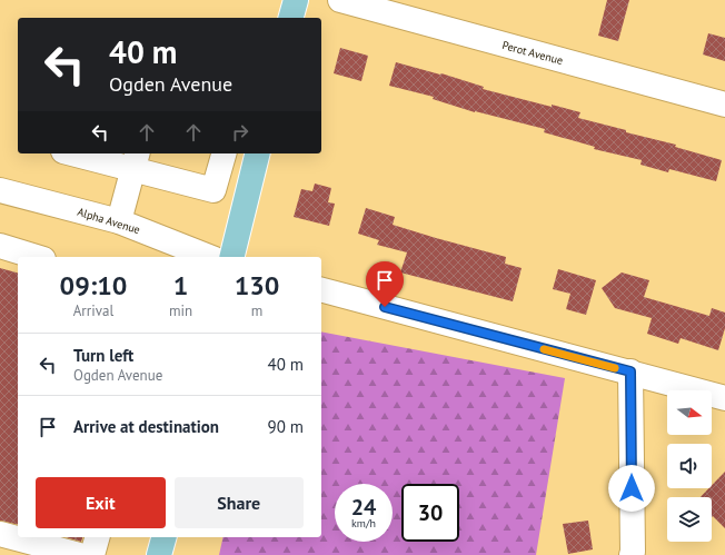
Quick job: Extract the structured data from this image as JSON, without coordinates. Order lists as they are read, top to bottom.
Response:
{
  "streets": {
    "street": ["Perot Avenue", "Alpha Avenue"]
  },
  "north": "right",
  "page": {
    "turn": ["40 m", "Ogden Avenue"],
    "eta": [
      "09:10",
      "Arrival",
      "1",
      "min",
      "130",
      "m"
    ],
    "list": [
      {
        "name": "Turn left",
        "note": "Ogden Avenue",
        "value": "40 m"
      },
      {
        "name": "Arrive at destination",
        "value": "90 m"
      }
    ],
    "buttons": ["Exit", "Share"],
    "speed": "24 km/h",
    "limit": "30"
  }
}
